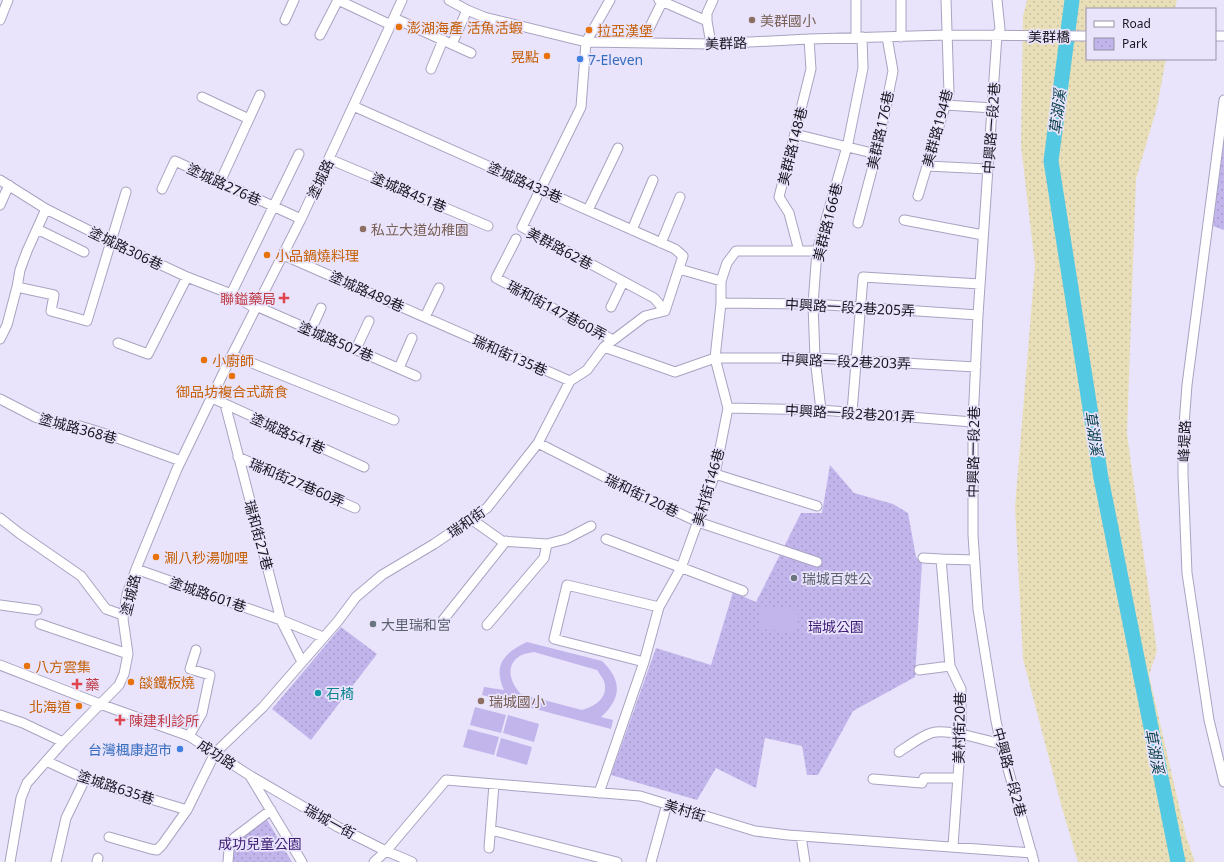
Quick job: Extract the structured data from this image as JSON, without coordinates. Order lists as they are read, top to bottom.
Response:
{
  "streets": {
    "street": [
      "美群橋",
      "美群路",
      "美群路194巷",
      "中興路一段2巷",
      "美群路176巷",
      "美群路148巷",
      "塗城路",
      "塗城路433巷",
      "塗城路276巷",
      "塗城路451巷",
      "美群路166巷",
      "塗城路306巷",
      "美群路62巷",
      "塗城路489巷",
      "中興路一段2巷205弄",
      "瑞和街147巷60弄",
      "塗城路507巷",
      "瑞和街135巷",
      "中興路一段2巷203弄",
      "中興路一段2巷201弄",
      "塗城路368巷",
      "塗城路541巷",
      "峰堤路",
      "瑞和街27巷60弄",
      "美村街146巷",
      "瑞和街120巷",
      "瑞和街",
      "瑞和街27巷",
      "塗城路601巷",
      "美村街20巷",
      "成功路",
      "塗城路635巷",
      "美村街",
      "瑞城一街"
    ]
  },
  "crossings": [
    ["美群橋", "美群路"],
    ["美群路", "美群路194巷"],
    ["美群路", "中興路一段2巷"],
    ["美群路", "美群路176巷"],
    ["美群路", "美群路148巷"],
    ["美群路", "美群路166巷"],
    ["美群路", "美群路62巷"],
    ["中興路一段2巷", "中興路一段2巷205弄"],
    ["中興路一段2巷", "中興路一段2巷203弄"],
    ["中興路一段2巷", "中興路一段2巷201弄"],
    ["中興路一段2巷", "美村街"],
    ["美群路148巷", "美村街146巷"],
    ["塗城路", "塗城路433巷"],
    ["塗城路", "塗城路276巷"],
    ["塗城路", "塗城路451巷"],
    ["塗城路", "塗城路306巷"],
    ["塗城路", "塗城路489巷"],
    ["塗城路", "塗城路507巷"],
    ["塗城路", "塗城路368巷"],
    ["塗城路", "塗城路541巷"],
    ["塗城路", "塗城路601巷"],
    ["塗城路", "成功路"],
    ["塗城路", "塗城路635巷"],
    ["塗城路433巷", "美群路62巷"],
    ["美群路166巷", "中興路一段2巷205弄"],
    ["美群路166巷", "中興路一段2巷203弄"],
    ["美群路166巷", "中興路一段2巷201弄"],
    ["美群路166巷", "美村街146巷"],
    ["塗城路306巷", "塗城路507巷"],
    ["美群路62巷", "瑞和街"],
    ["塗城路489巷", "瑞和街135巷"],
    ["中興路一段2巷205弄", "美村街146巷"],
    ["瑞和街147巷60弄", "瑞和街"],
    ["瑞和街135巷", "瑞和街"],
    ["中興路一段2巷203弄", "美村街146巷"],
    ["中興路一段2巷203弄", "瑞和街"],
    ["中興路一段2巷201弄", "美村街146巷"],
    ["塗城路541巷", "瑞和街27巷"],
    ["瑞和街27巷60弄", "瑞和街27巷"],
    ["美村街146巷", "瑞和街120巷"],
    ["美村街146巷", "美村街"],
    ["瑞和街120巷", "瑞和街"],
    ["瑞和街", "瑞和街27巷"],
    ["瑞和街", "塗城路601巷"],
    ["瑞和街", "成功路"],
    ["瑞和街27巷", "塗城路601巷"],
    ["美村街20巷", "美村街"],
    ["成功路", "瑞城一街"],
    ["美村街", "瑞城一街"]
  ],
  "water": ["草湖溪"],
  "parks": ["瑞城公園", "成功兒童公園"],
  "places": {
    "other": [
      "美群國小",
      "澎湖海產 活魚活蝦",
      "拉亞漢堡",
      "晃點",
      "7-Eleven",
      "私立大道幼稚園",
      "小品鍋燒料理",
      "小廚師",
      "御品坊複合式蔬食",
      "涮八秒湯咖哩",
      "瑞城百姓公",
      "大里瑞和宮",
      "八方雲集",
      "燄鐵板燒",
      "石椅",
      "瑞城國小",
      "北海道",
      "台灣楓康超市"
    ],
    "health": ["聯鎰藥局", "藥", "陳建利診所"]
  },
  "legend": ["Road", "Park"]
}
